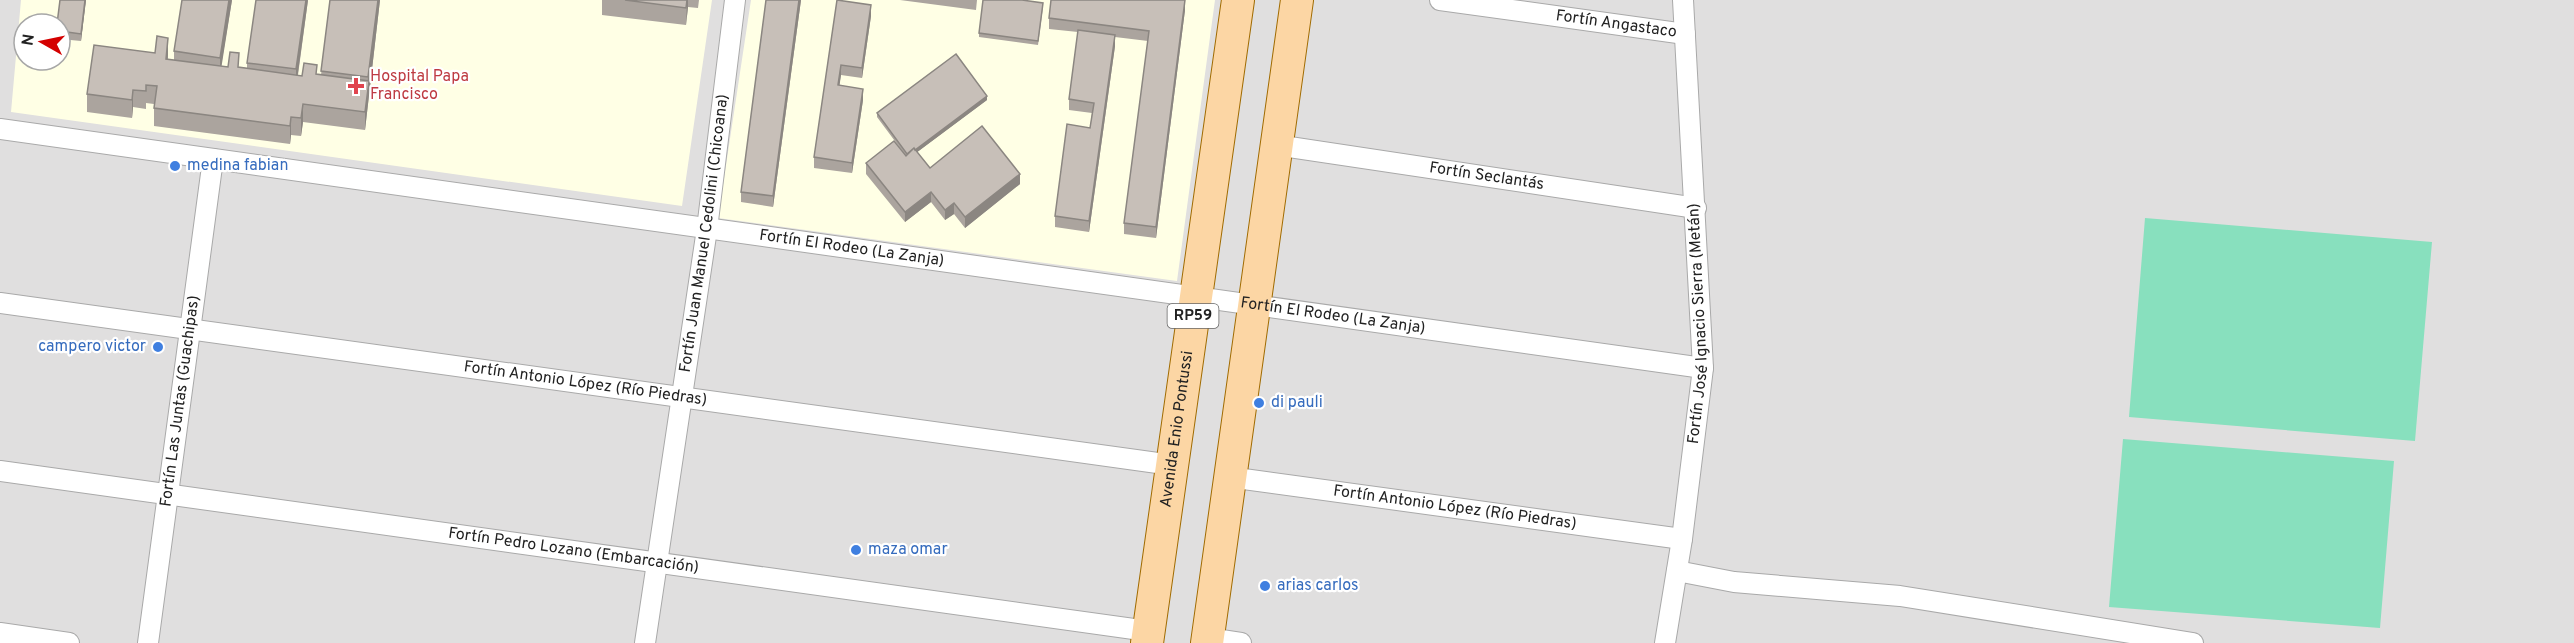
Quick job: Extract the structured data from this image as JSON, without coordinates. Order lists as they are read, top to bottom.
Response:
{
  "streets": {
    "main road": ["RP59", "Avenida Enio Pontussi"],
    "street": [
      "Fortín Angastaco",
      "Fortín Seclantás",
      "Fortín Juan Manuel Cedolini (Chicoana)",
      "Fortín El Rodeo (La Zanja)",
      "Fortín José Ignacio Sierra (Metán)",
      "Fortín Antonio López (Río Piedras)",
      "Fortín Las Juntas (Guachipas)",
      "Fortín Pedro Lozano (Embarcación)"
    ]
  },
  "crossings": [
    ["Fortín Angastaco", "Fortín José Ignacio Sierra (Metán)"],
    ["Fortín Seclantás", "Fortín José Ignacio Sierra (Metán)"],
    ["Fortín Juan Manuel Cedolini (Chicoana)", "Fortín El Rodeo (La Zanja)"],
    ["Fortín Juan Manuel Cedolini (Chicoana)", "Fortín Antonio López (Río Piedras)"],
    ["Fortín Juan Manuel Cedolini (Chicoana)", "Fortín Pedro Lozano (Embarcación)"],
    ["Fortín El Rodeo (La Zanja)", "Fortín José Ignacio Sierra (Metán)"],
    ["Fortín El Rodeo (La Zanja)", "Fortín Las Juntas (Guachipas)"],
    ["Fortín El Rodeo (La Zanja)", "Avenida Enio Pontussi"],
    ["Fortín José Ignacio Sierra (Metán)", "Fortín Antonio López (Río Piedras)"],
    ["Fortín Antonio López (Río Piedras)", "Fortín Las Juntas (Guachipas)"],
    ["Fortín Antonio López (Río Piedras)", "Avenida Enio Pontussi"],
    ["Fortín Las Juntas (Guachipas)", "Fortín Pedro Lozano (Embarcación)"],
    ["Avenida Enio Pontussi", "Fortín Pedro Lozano (Embarcación)"]
  ],
  "places": {
    "health": ["Hospital Papa Francisco"],
    "other": [
      "medina fabian",
      "campero victor",
      "di pauli",
      "maza omar",
      "arias carlos"
    ]
  },
  "north": "left"
}
